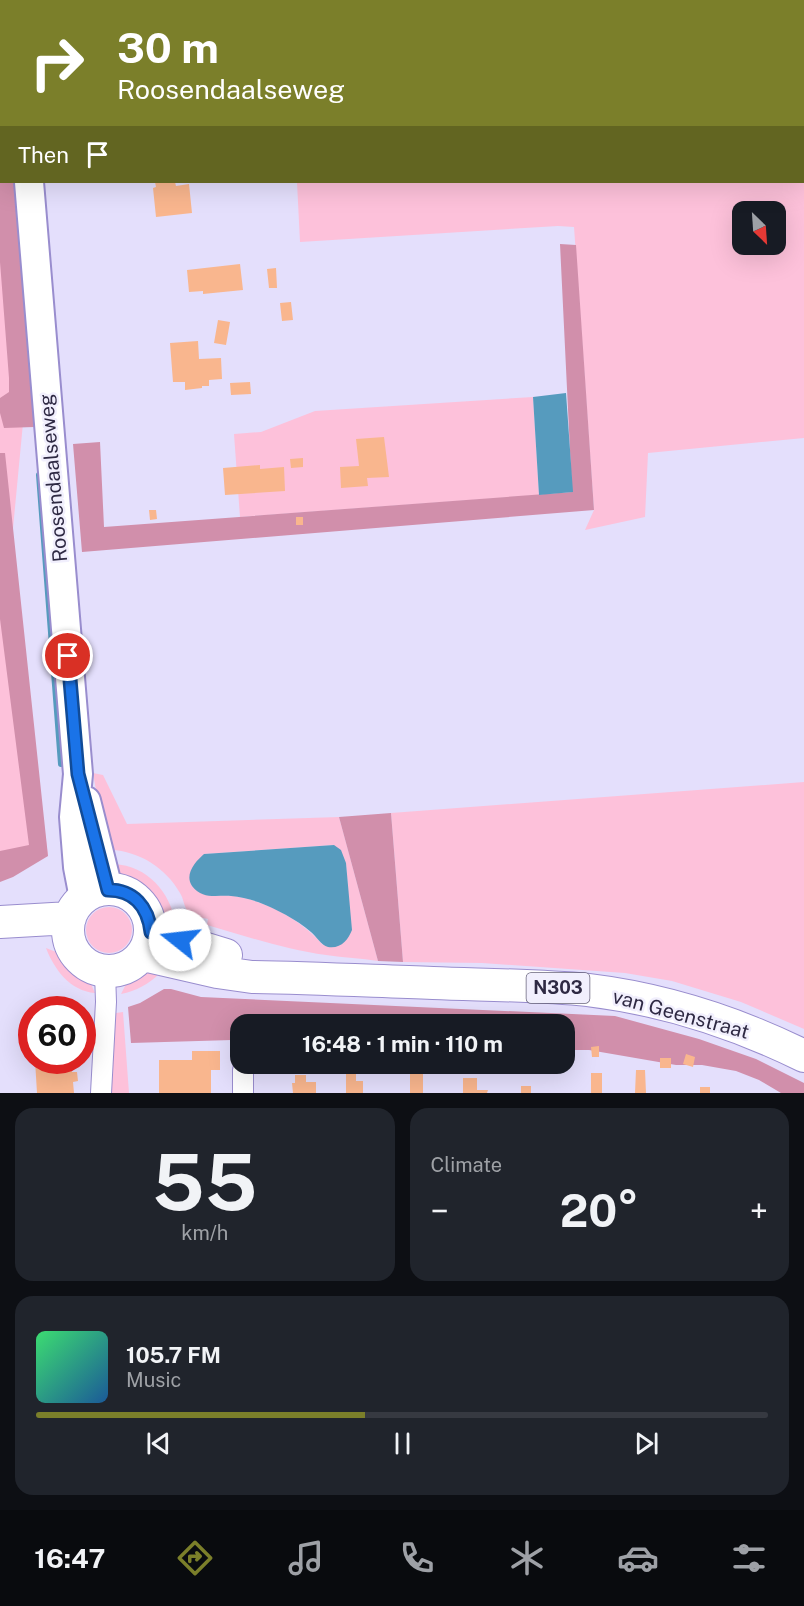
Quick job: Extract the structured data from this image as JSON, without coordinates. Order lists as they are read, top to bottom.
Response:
{
  "streets": {
    "main road": ["N303", "van Geenstraat"],
    "street": ["Roosendaalseweg"]
  },
  "crossings": [
    ["Roosendaalseweg", "van Geenstraat"]
  ],
  "north": "bottom right",
  "page": {
    "turn": ["30 m", "Roosendaalseweg"],
    "then": "Then",
    "limit": "60",
    "trip": "16:48 · 1 min · 110 m",
    "tile": [
      ["55", "km/h"],
      "Climate"
    ],
    "heat": ["−", "20°", "+"],
    "song": ["105.7 FM", "Music"],
    "tabs": "16:47"
  }
}
